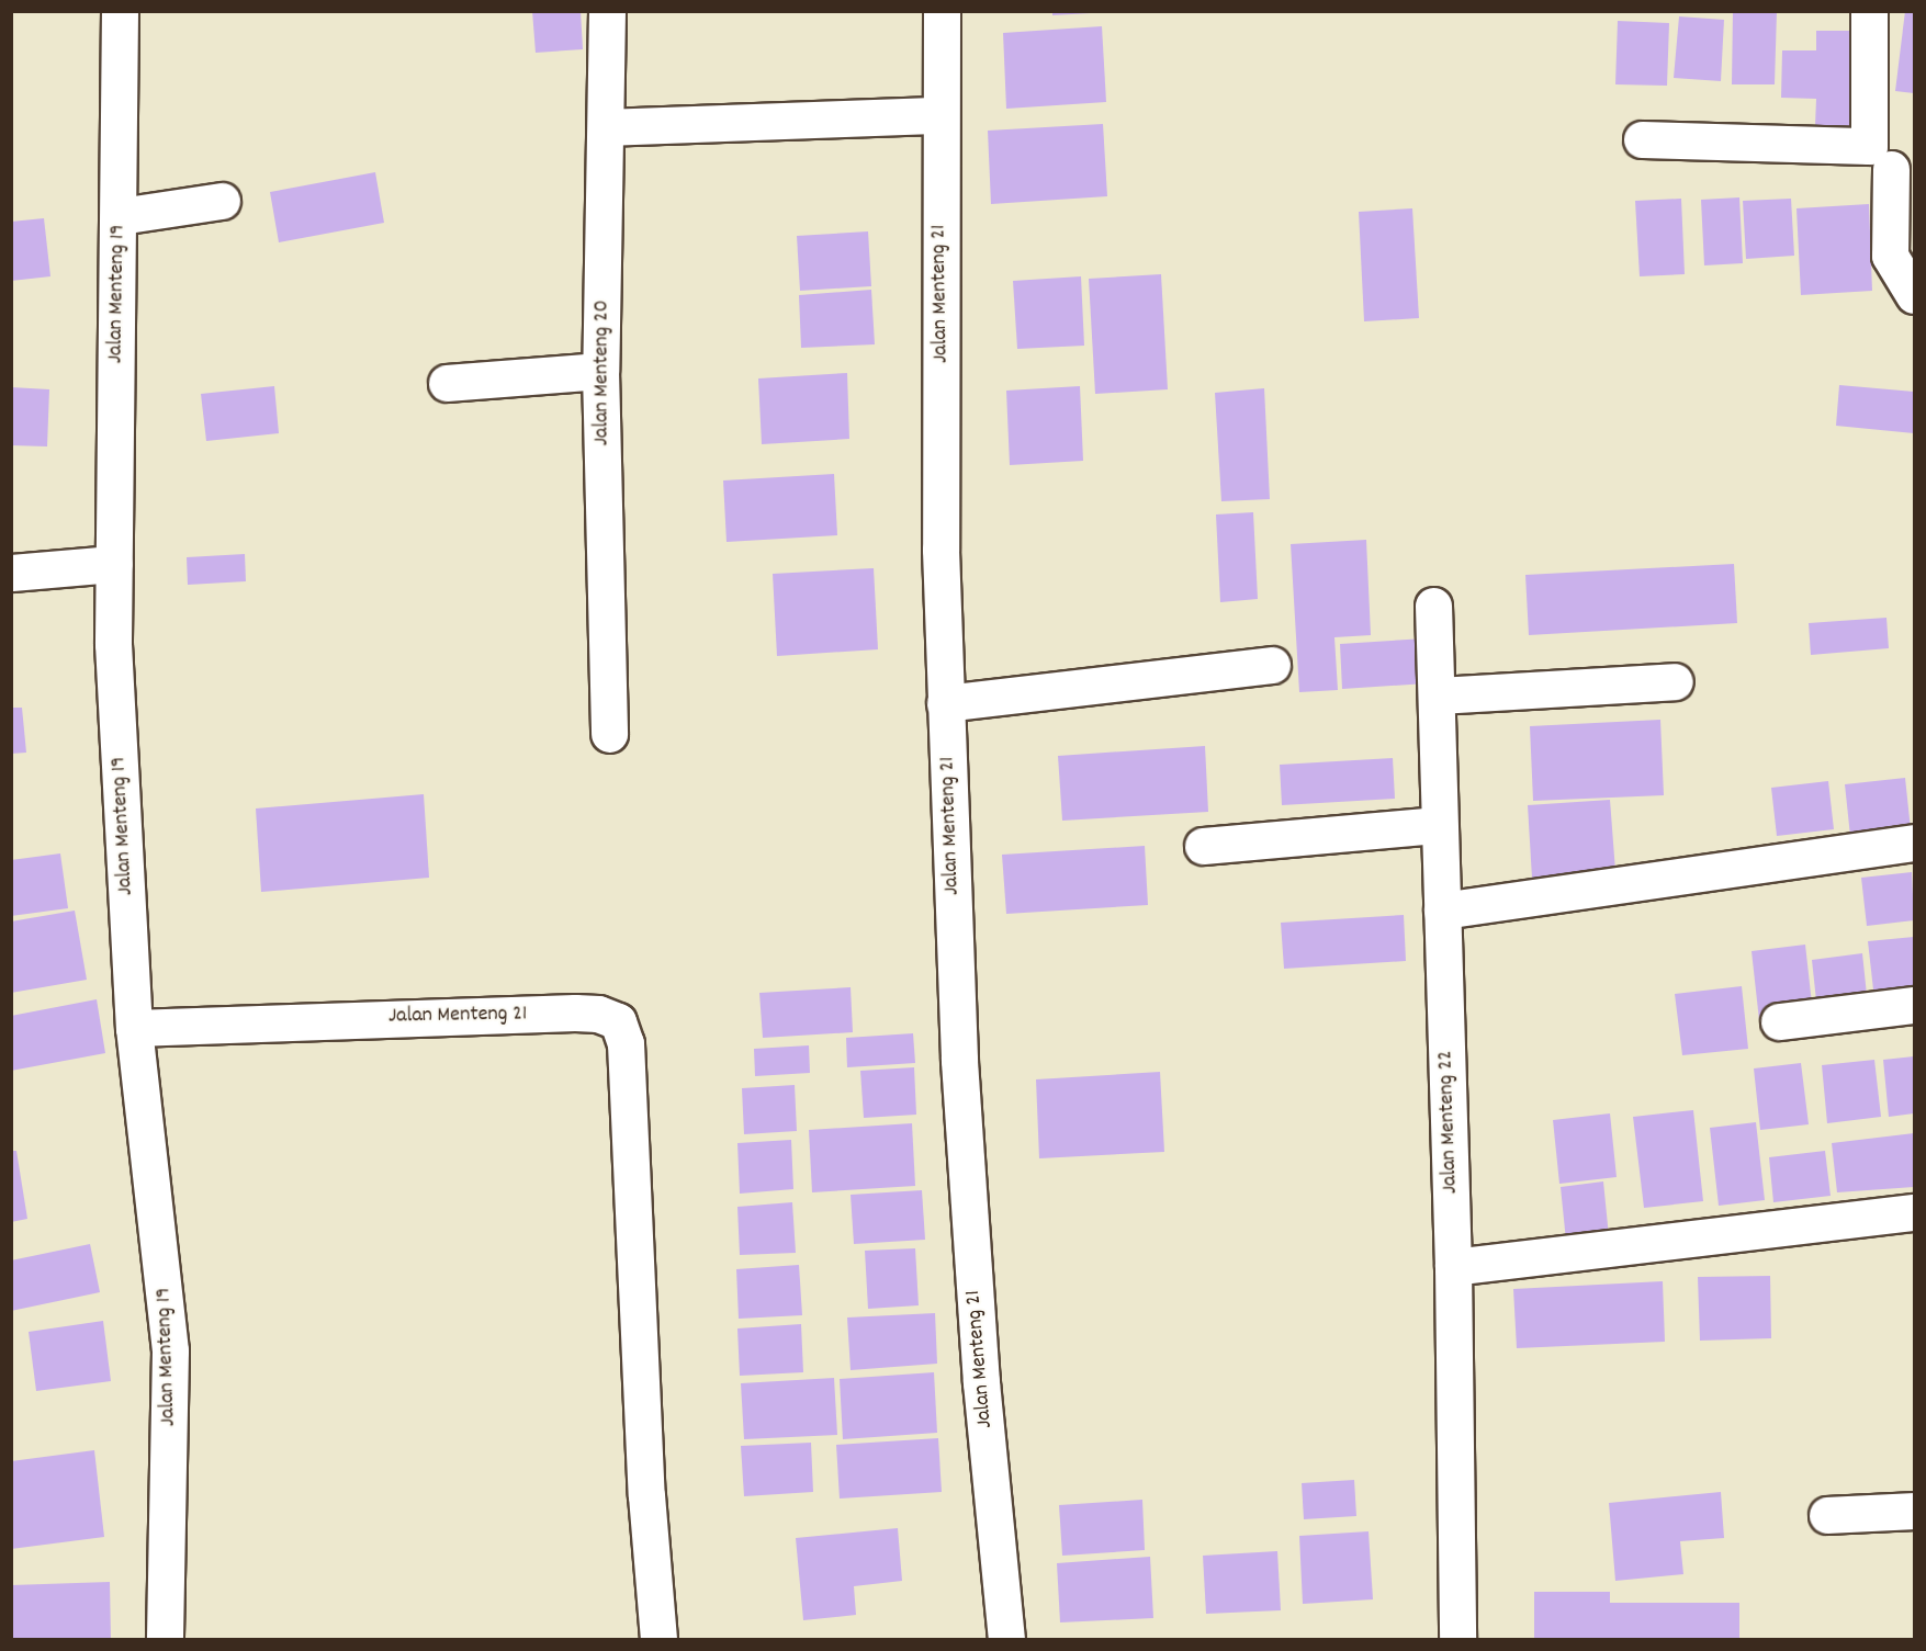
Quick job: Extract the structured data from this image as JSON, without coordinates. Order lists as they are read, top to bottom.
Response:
{
  "streets": {
    "street": [
      "Jalan Menteng 19",
      "Jalan Menteng 21",
      "Jalan Menteng 20",
      "Jalan Menteng 22"
    ]
  },
  "crossings": [
    ["Jalan Menteng 19", "Jalan Menteng 21"]
  ]
}
